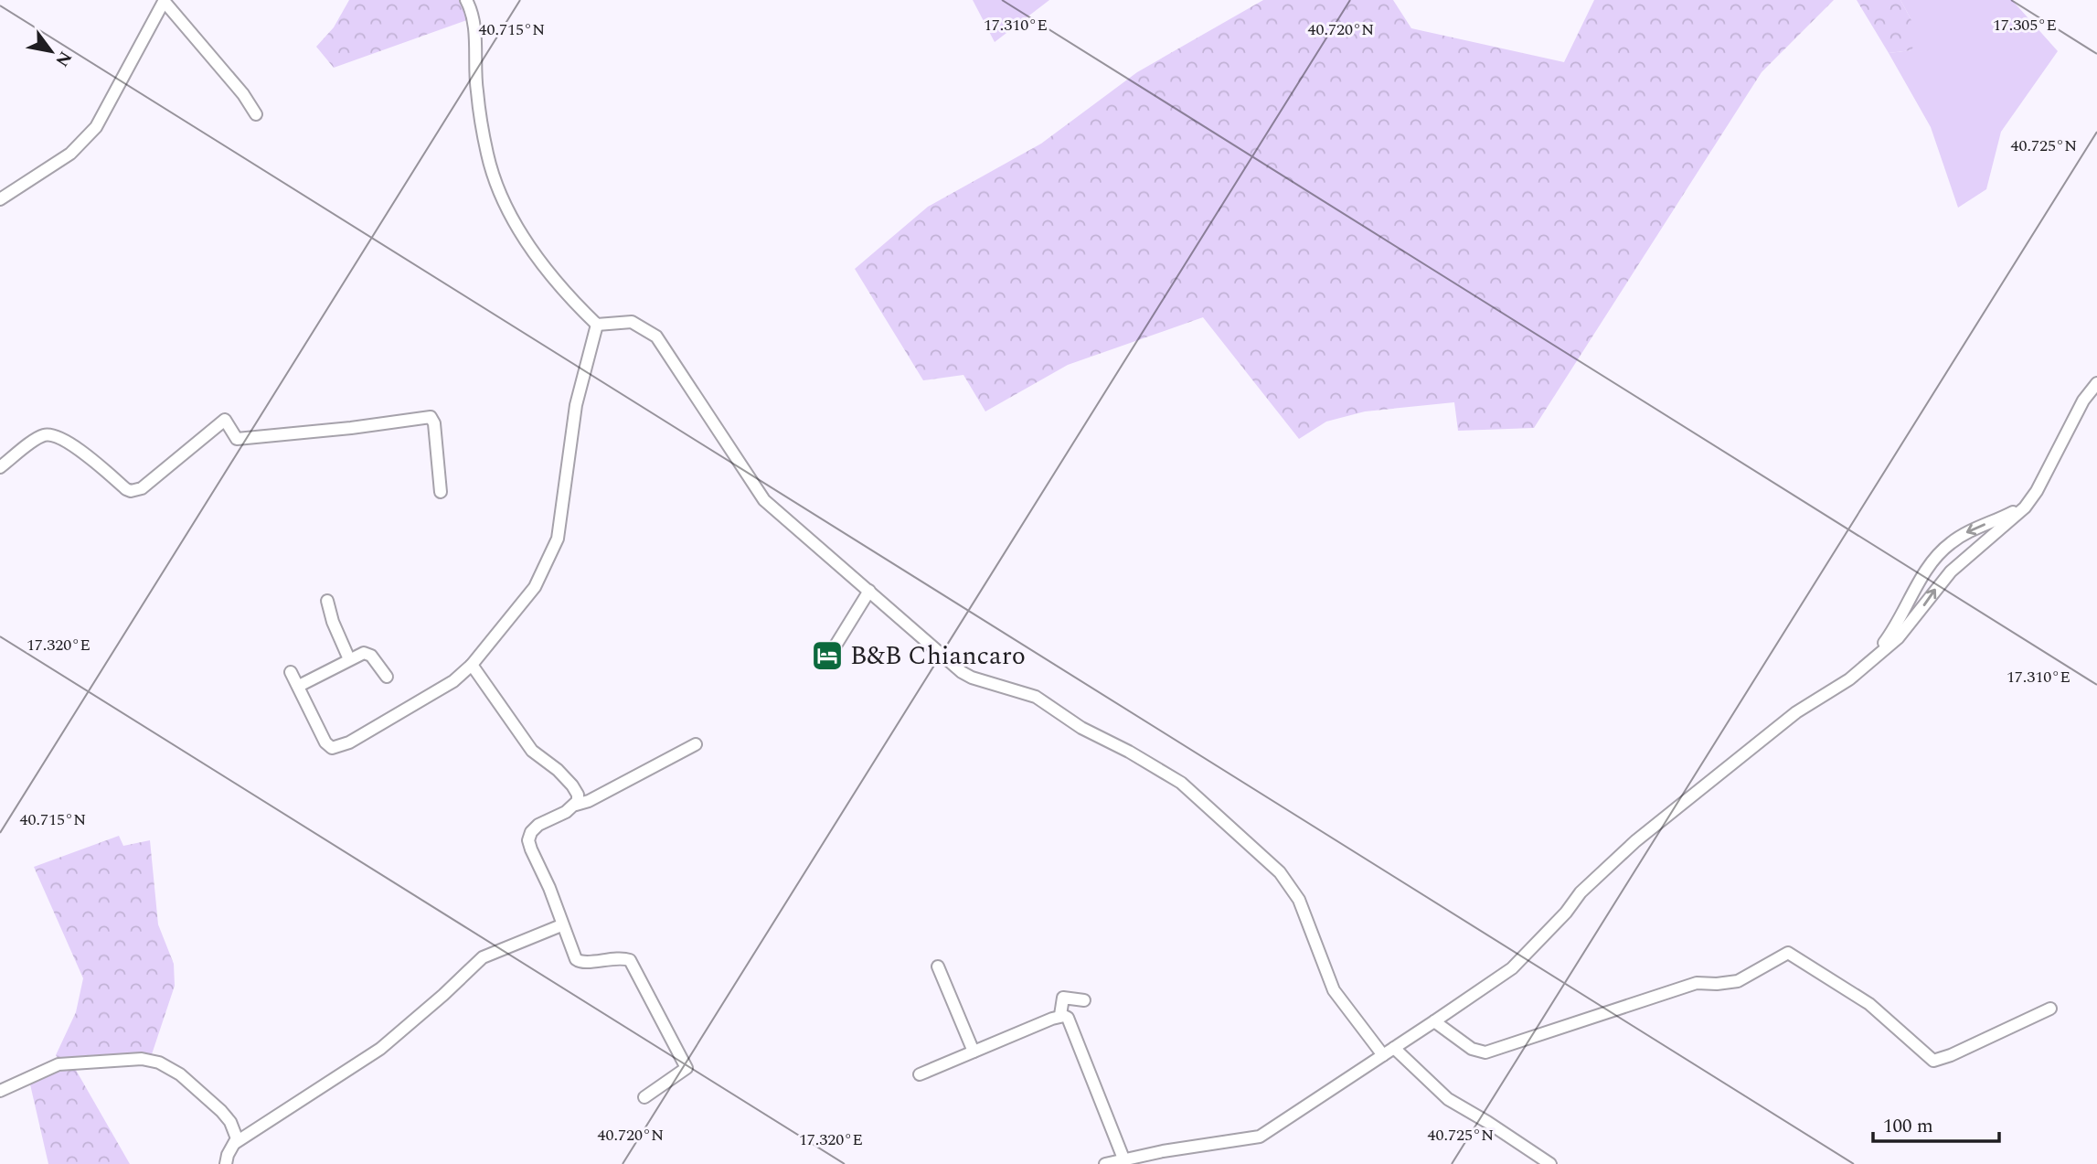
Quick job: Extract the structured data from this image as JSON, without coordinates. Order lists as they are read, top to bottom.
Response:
{
  "places": {
    "hotel": ["B&B Chiancaro"]
  },
  "scale_bar": "100 m",
  "north": "bottom right",
  "coordinates": [
    "17.305°E",
    "17.310°E",
    "40.715°N",
    "40.720°N",
    "40.725°N",
    "17.320°E"
  ]
}
